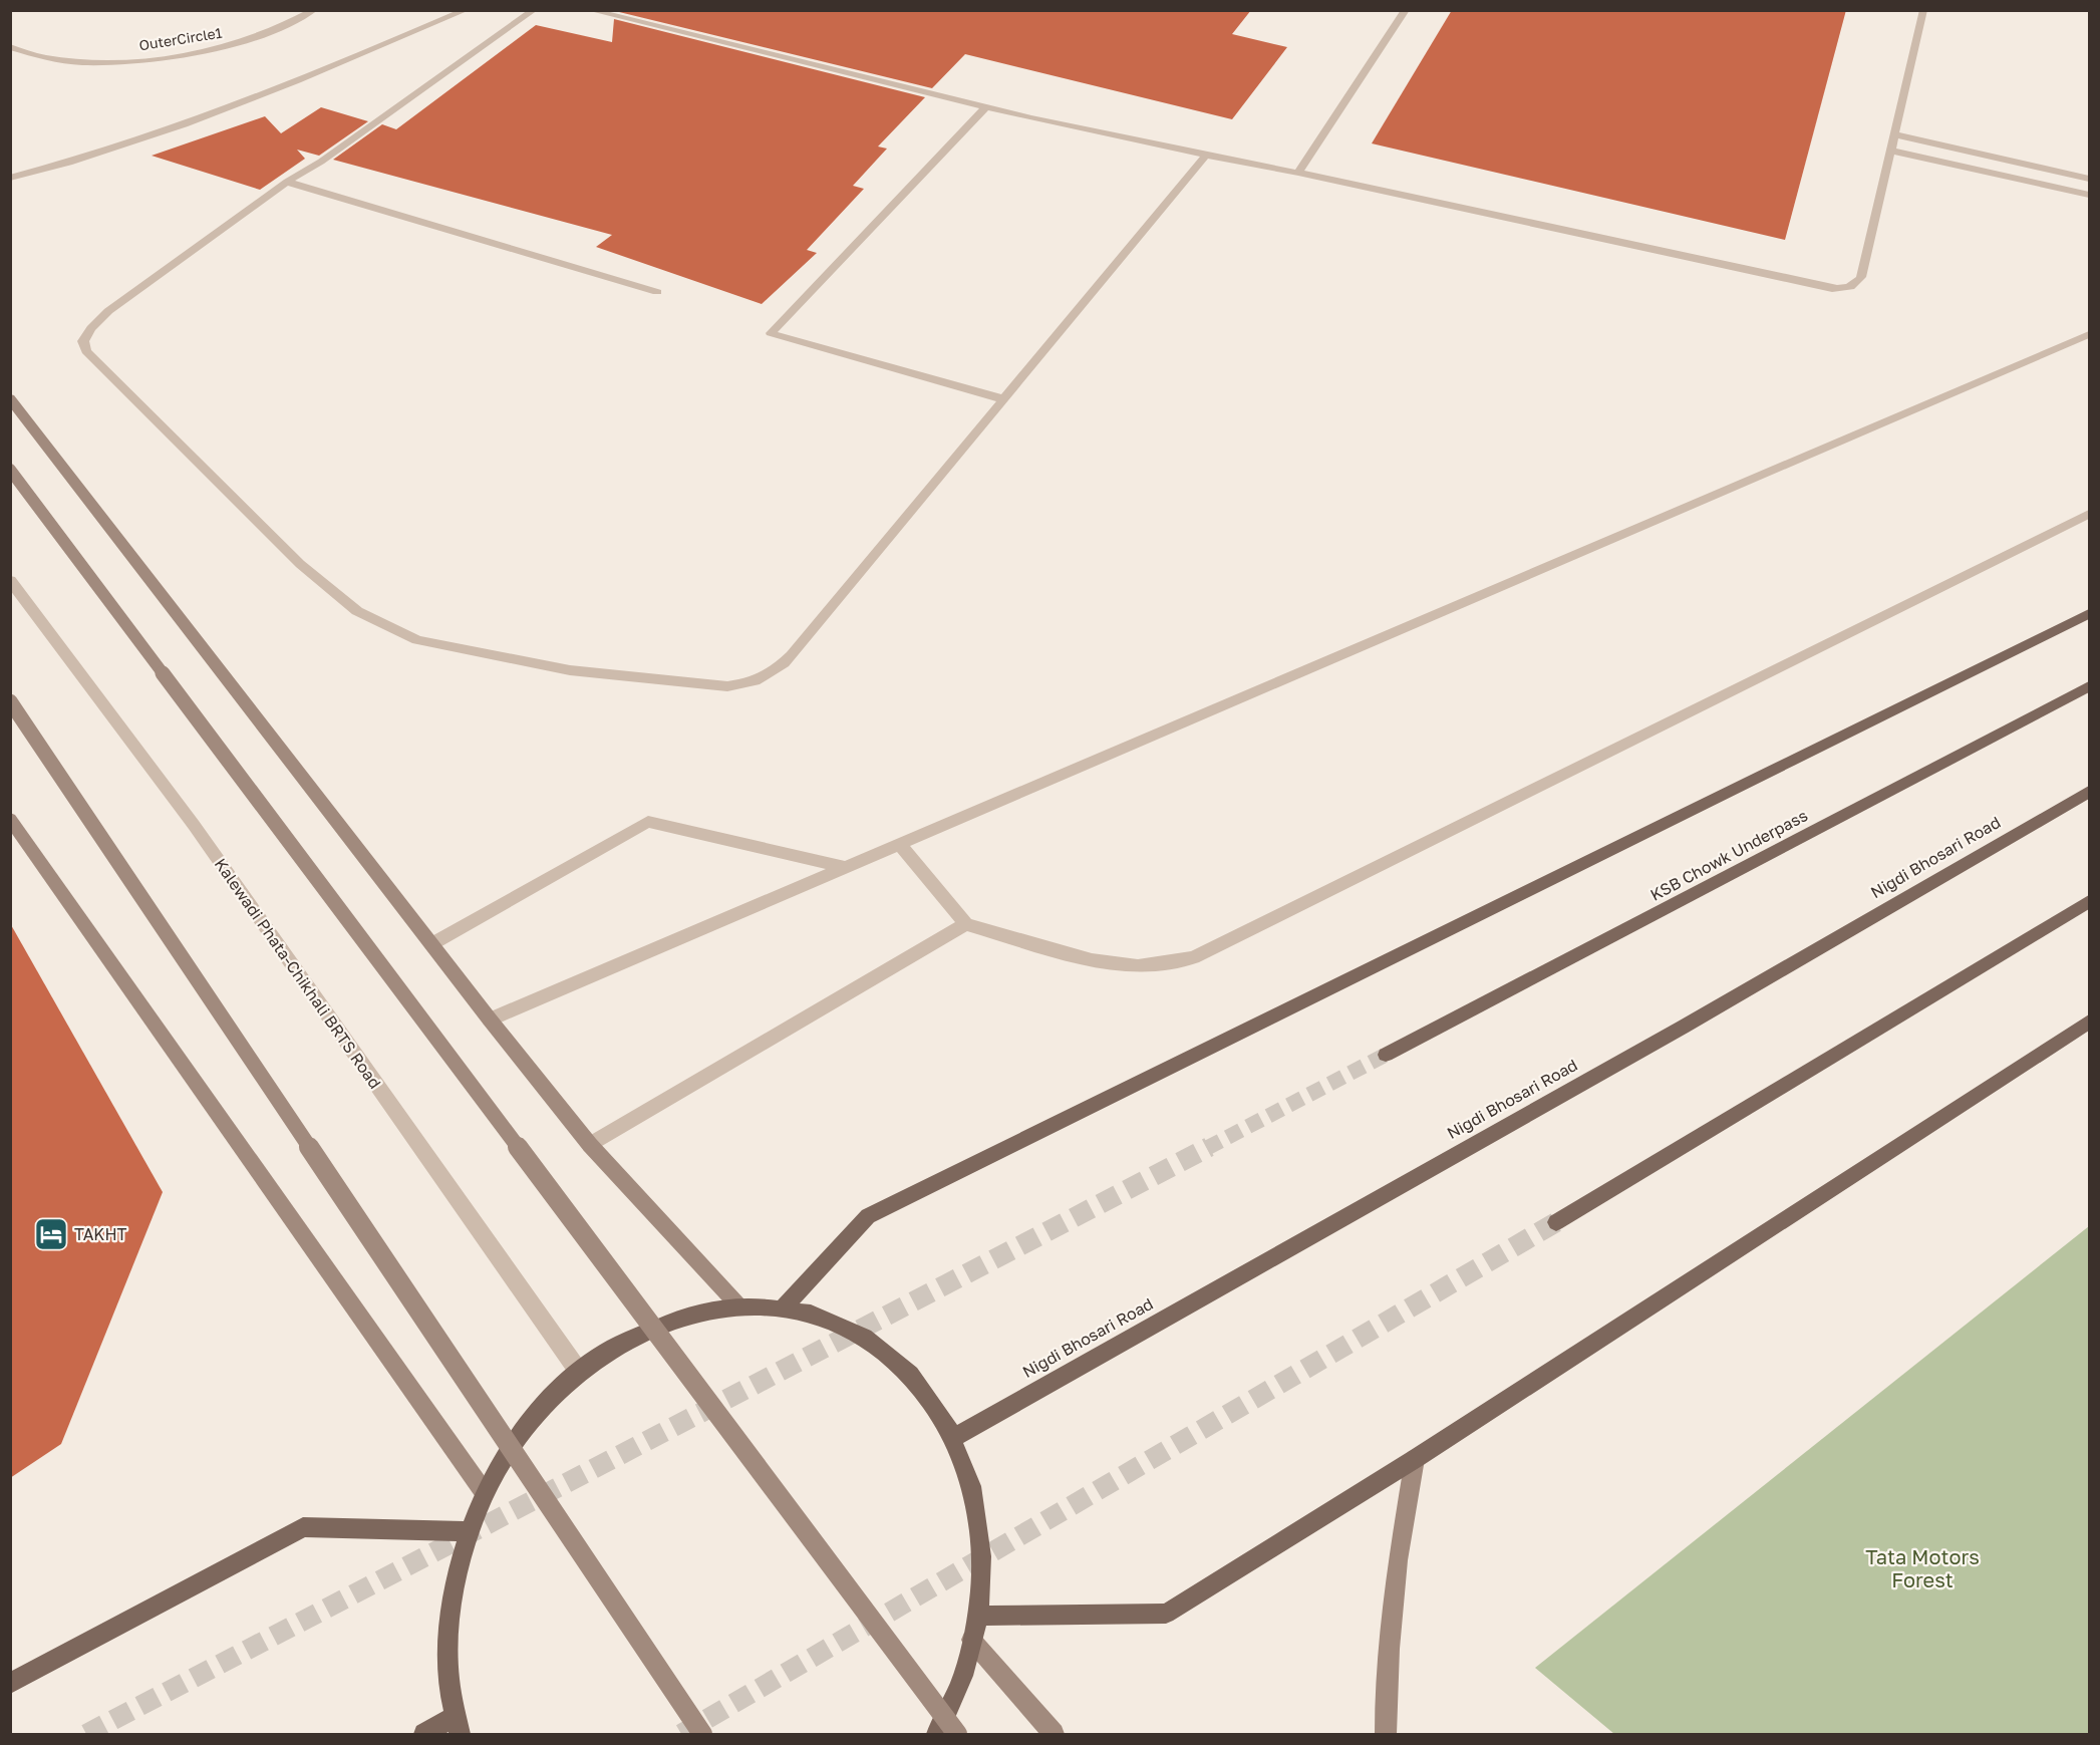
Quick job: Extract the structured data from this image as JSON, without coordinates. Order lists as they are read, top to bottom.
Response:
{
  "streets": {
    "main road": ["KSB Chowk Underpass", "Nigdi Bhosari Road"],
    "lane": ["OuterCircle1", "Kalewadi Phata-Chikhali BRTS Road"]
  },
  "parks": ["Tata Motors Forest"],
  "places": {
    "hotel": ["TAKHT"]
  }
}
